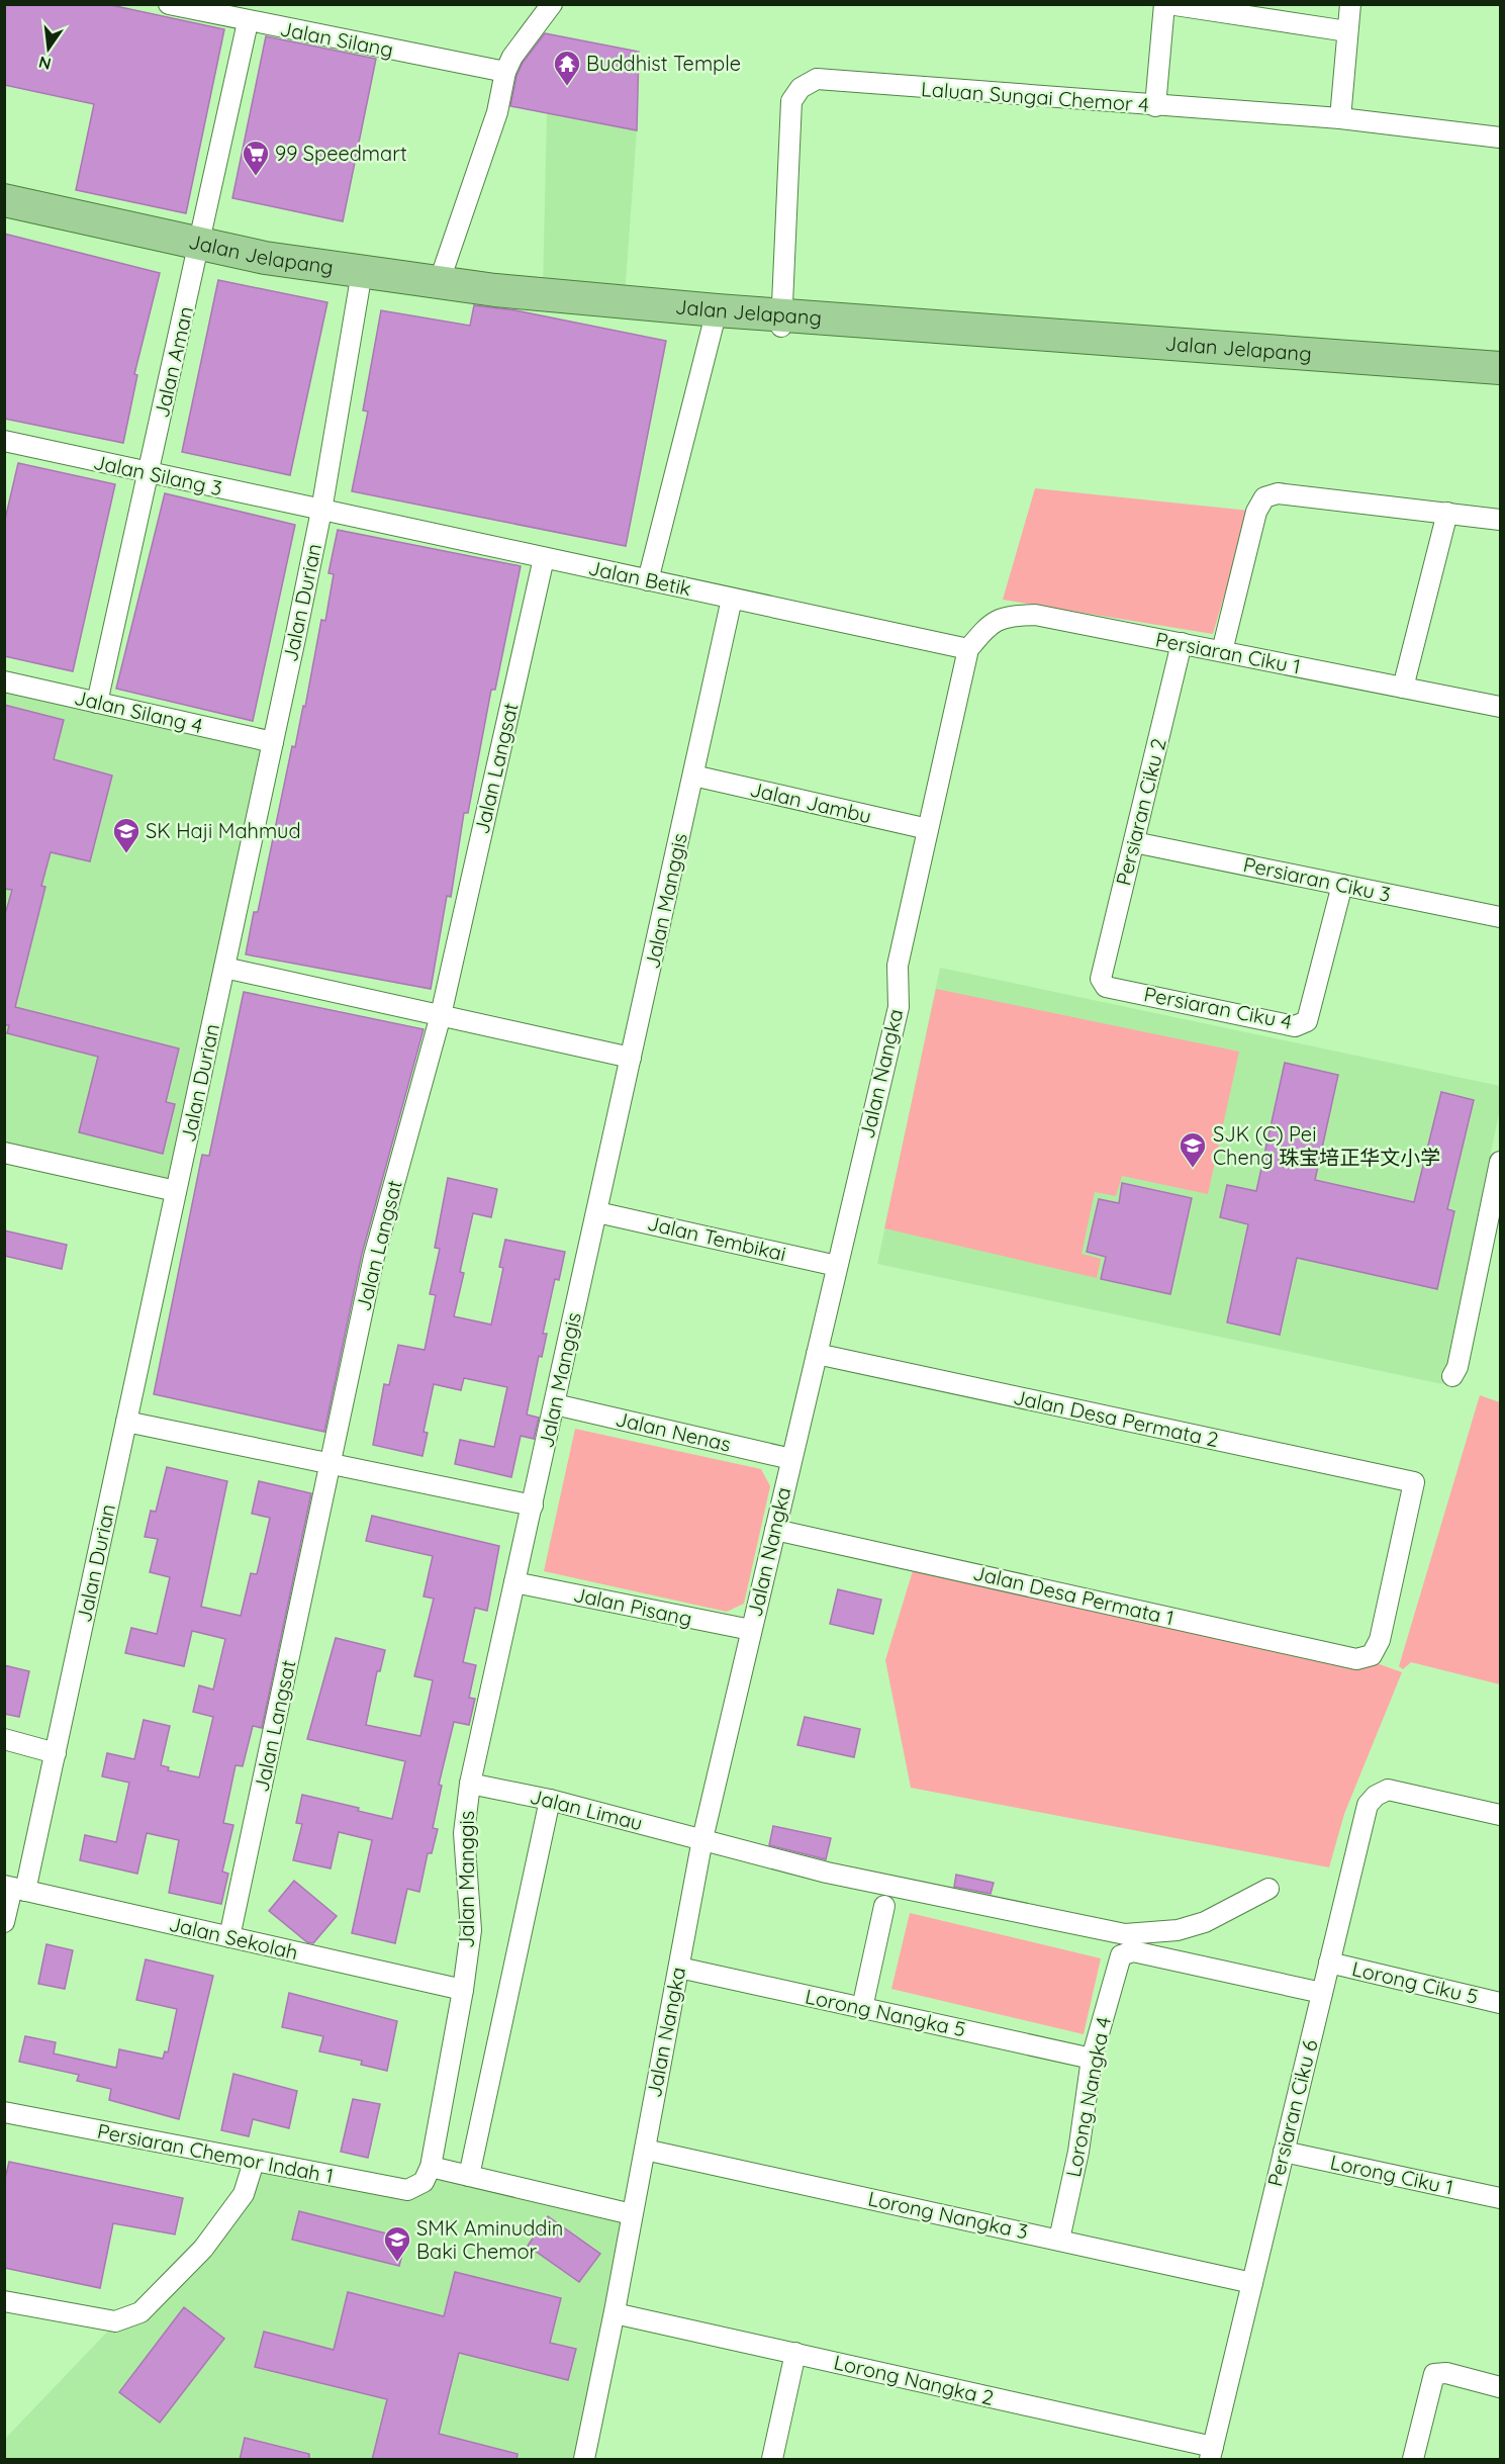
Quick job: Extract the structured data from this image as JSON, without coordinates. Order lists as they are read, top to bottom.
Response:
{
  "streets": {
    "main road": ["Jalan Jelapang"],
    "street": [
      "Jalan Silang",
      "Laluan Sungai Chemor 4",
      "Jalan Aman",
      "Jalan Silang 3",
      "Jalan Betik",
      "Jalan Durian",
      "Persiaran Ciku 1",
      "Jalan Silang 4",
      "Jalan Langsat",
      "Jalan Jambu",
      "Persiaran Ciku 2",
      "Persiaran Ciku 3",
      "Jalan Manggis",
      "Persiaran Ciku 4",
      "Jalan Nangka",
      "Jalan Tembikai",
      "Jalan Desa Permata 2",
      "Jalan Nenas",
      "Jalan Desa Permata 1",
      "Jalan Pisang",
      "Jalan Limau",
      "Jalan Sekolah",
      "Lorong Ciku 5",
      "Lorong Nangka 5",
      "Lorong Nangka 4",
      "Persiaran Ciku 6",
      "Persiaran Chemor Indah 1",
      "Lorong Ciku 1",
      "Lorong Nangka 3",
      "Lorong Nangka 2"
    ]
  },
  "crossings": [
    ["Jalan Silang", "Jalan Aman"],
    ["Laluan Sungai Chemor 4", "Jalan Jelapang"],
    ["Jalan Jelapang", "Jalan Aman"],
    ["Jalan Jelapang", "Jalan Durian"],
    ["Jalan Aman", "Jalan Silang 3"],
    ["Jalan Aman", "Jalan Silang 4"],
    ["Jalan Silang 3", "Jalan Betik"],
    ["Jalan Silang 3", "Jalan Durian"],
    ["Jalan Betik", "Jalan Durian"],
    ["Jalan Betik", "Persiaran Ciku 1"],
    ["Jalan Betik", "Jalan Langsat"],
    ["Jalan Betik", "Jalan Manggis"],
    ["Jalan Betik", "Jalan Nangka"],
    ["Jalan Durian", "Jalan Silang 4"],
    ["Jalan Durian", "Jalan Sekolah"],
    ["Persiaran Ciku 1", "Persiaran Ciku 2"],
    ["Persiaran Ciku 1", "Jalan Nangka"],
    ["Jalan Langsat", "Jalan Sekolah"],
    ["Jalan Jambu", "Jalan Manggis"],
    ["Jalan Jambu", "Jalan Nangka"],
    ["Persiaran Ciku 2", "Persiaran Ciku 3"],
    ["Persiaran Ciku 2", "Persiaran Ciku 4"],
    ["Persiaran Ciku 3", "Persiaran Ciku 4"],
    ["Jalan Manggis", "Jalan Tembikai"],
    ["Jalan Manggis", "Jalan Nenas"],
    ["Jalan Manggis", "Jalan Pisang"],
    ["Jalan Manggis", "Jalan Limau"],
    ["Jalan Manggis", "Jalan Sekolah"],
    ["Jalan Manggis", "Persiaran Chemor Indah 1"],
    ["Jalan Nangka", "Jalan Tembikai"],
    ["Jalan Nangka", "Jalan Desa Permata 2"],
    ["Jalan Nangka", "Jalan Nenas"],
    ["Jalan Nangka", "Jalan Desa Permata 1"],
    ["Jalan Nangka", "Jalan Pisang"],
    ["Jalan Nangka", "Jalan Limau"],
    ["Jalan Nangka", "Lorong Nangka 5"],
    ["Jalan Nangka", "Lorong Nangka 3"],
    ["Jalan Nangka", "Lorong Nangka 2"],
    ["Jalan Desa Permata 2", "Jalan Desa Permata 1"],
    ["Lorong Ciku 5", "Persiaran Ciku 6"],
    ["Lorong Nangka 5", "Lorong Nangka 4"],
    ["Lorong Nangka 4", "Persiaran Ciku 6"],
    ["Lorong Nangka 4", "Lorong Nangka 3"],
    ["Persiaran Ciku 6", "Lorong Ciku 1"],
    ["Persiaran Ciku 6", "Lorong Nangka 3"],
    ["Persiaran Ciku 6", "Lorong Nangka 2"]
  ],
  "places": {
    "temple": ["Buddhist Temple"],
    "supermarket": ["99 Speedmart"],
    "school or university": ["SK Haji Mahmud", "SJK (C) Pei Cheng 珠宝培正华文小学", "SMK Aminuddin Baki Chemor"]
  },
  "north": "bottom"
}
